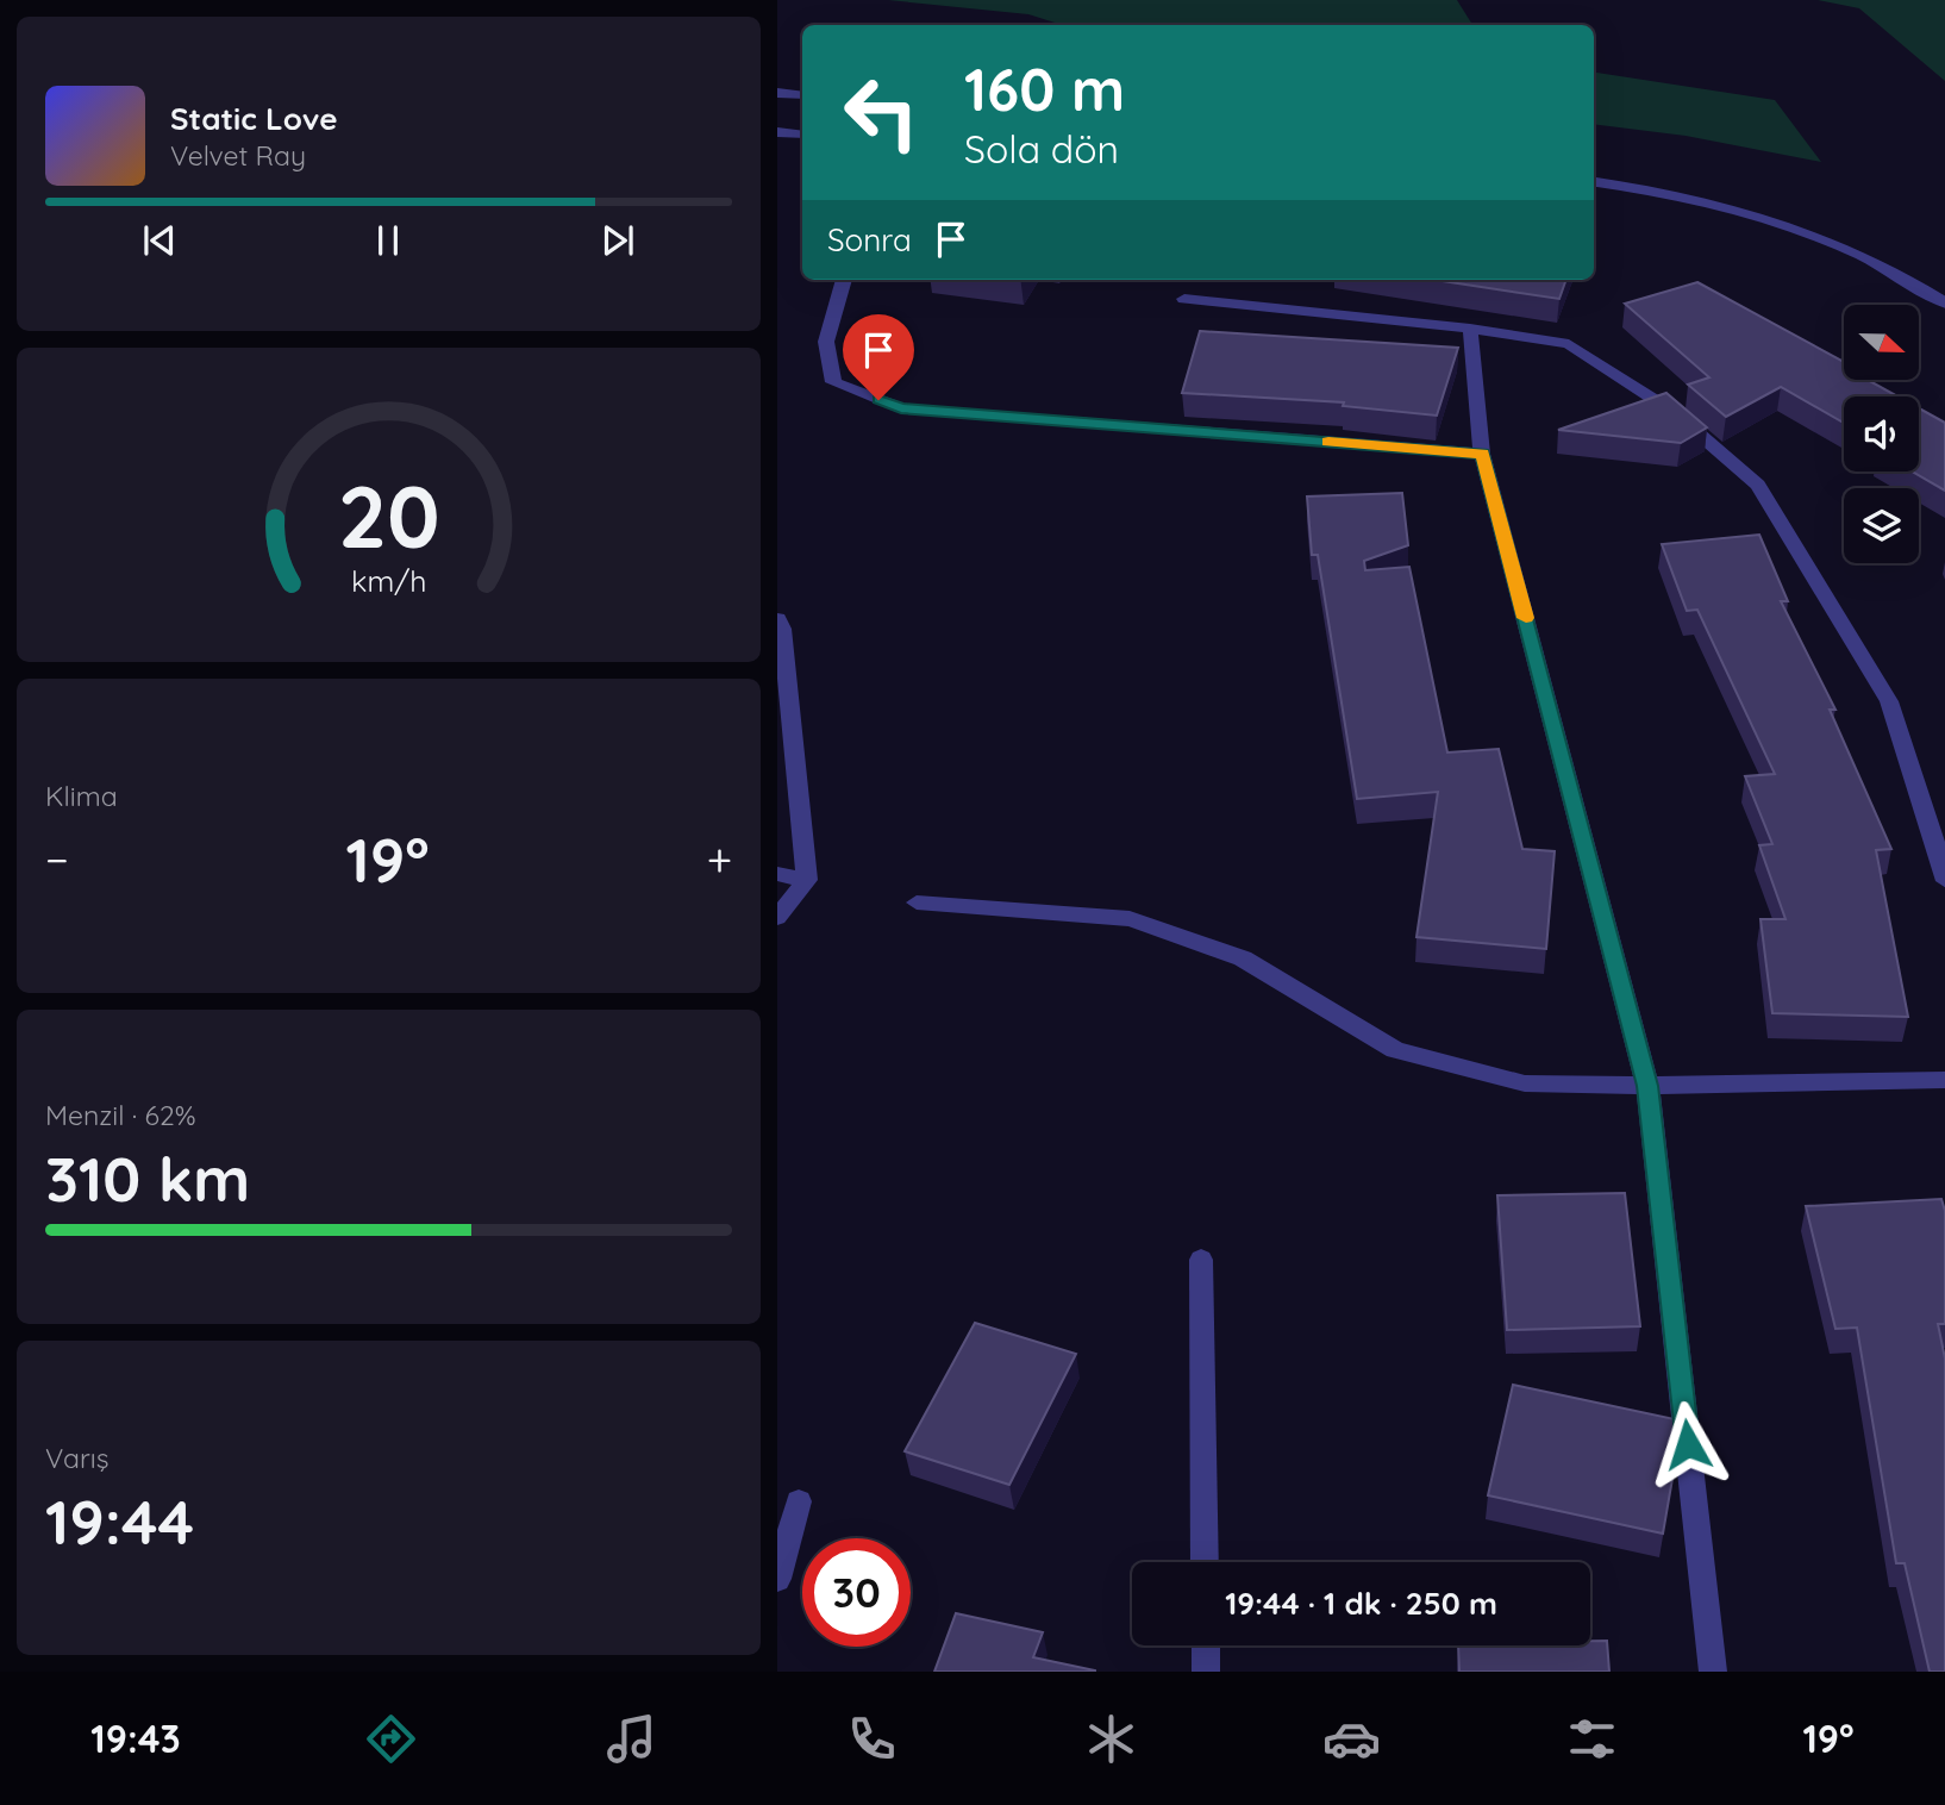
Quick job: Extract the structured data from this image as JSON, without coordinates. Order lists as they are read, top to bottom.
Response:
{
  "north": "right",
  "page": {
    "turn": ["160 m", "Sola dön"],
    "song": ["Static Love", "Velvet Ray"],
    "then": "Sonra",
    "tile": [
      "Klima",
      ["Menzil · 62%", "310 km"],
      ["Varış", "19:44"]
    ],
    "heat": ["−", "19°", "+"],
    "limit": "30",
    "trip": "19:44 · 1 dk · 250 m",
    "tabs": ["19:43", "19°"],
    "gauge": ["20", "km/h"]
  }
}
